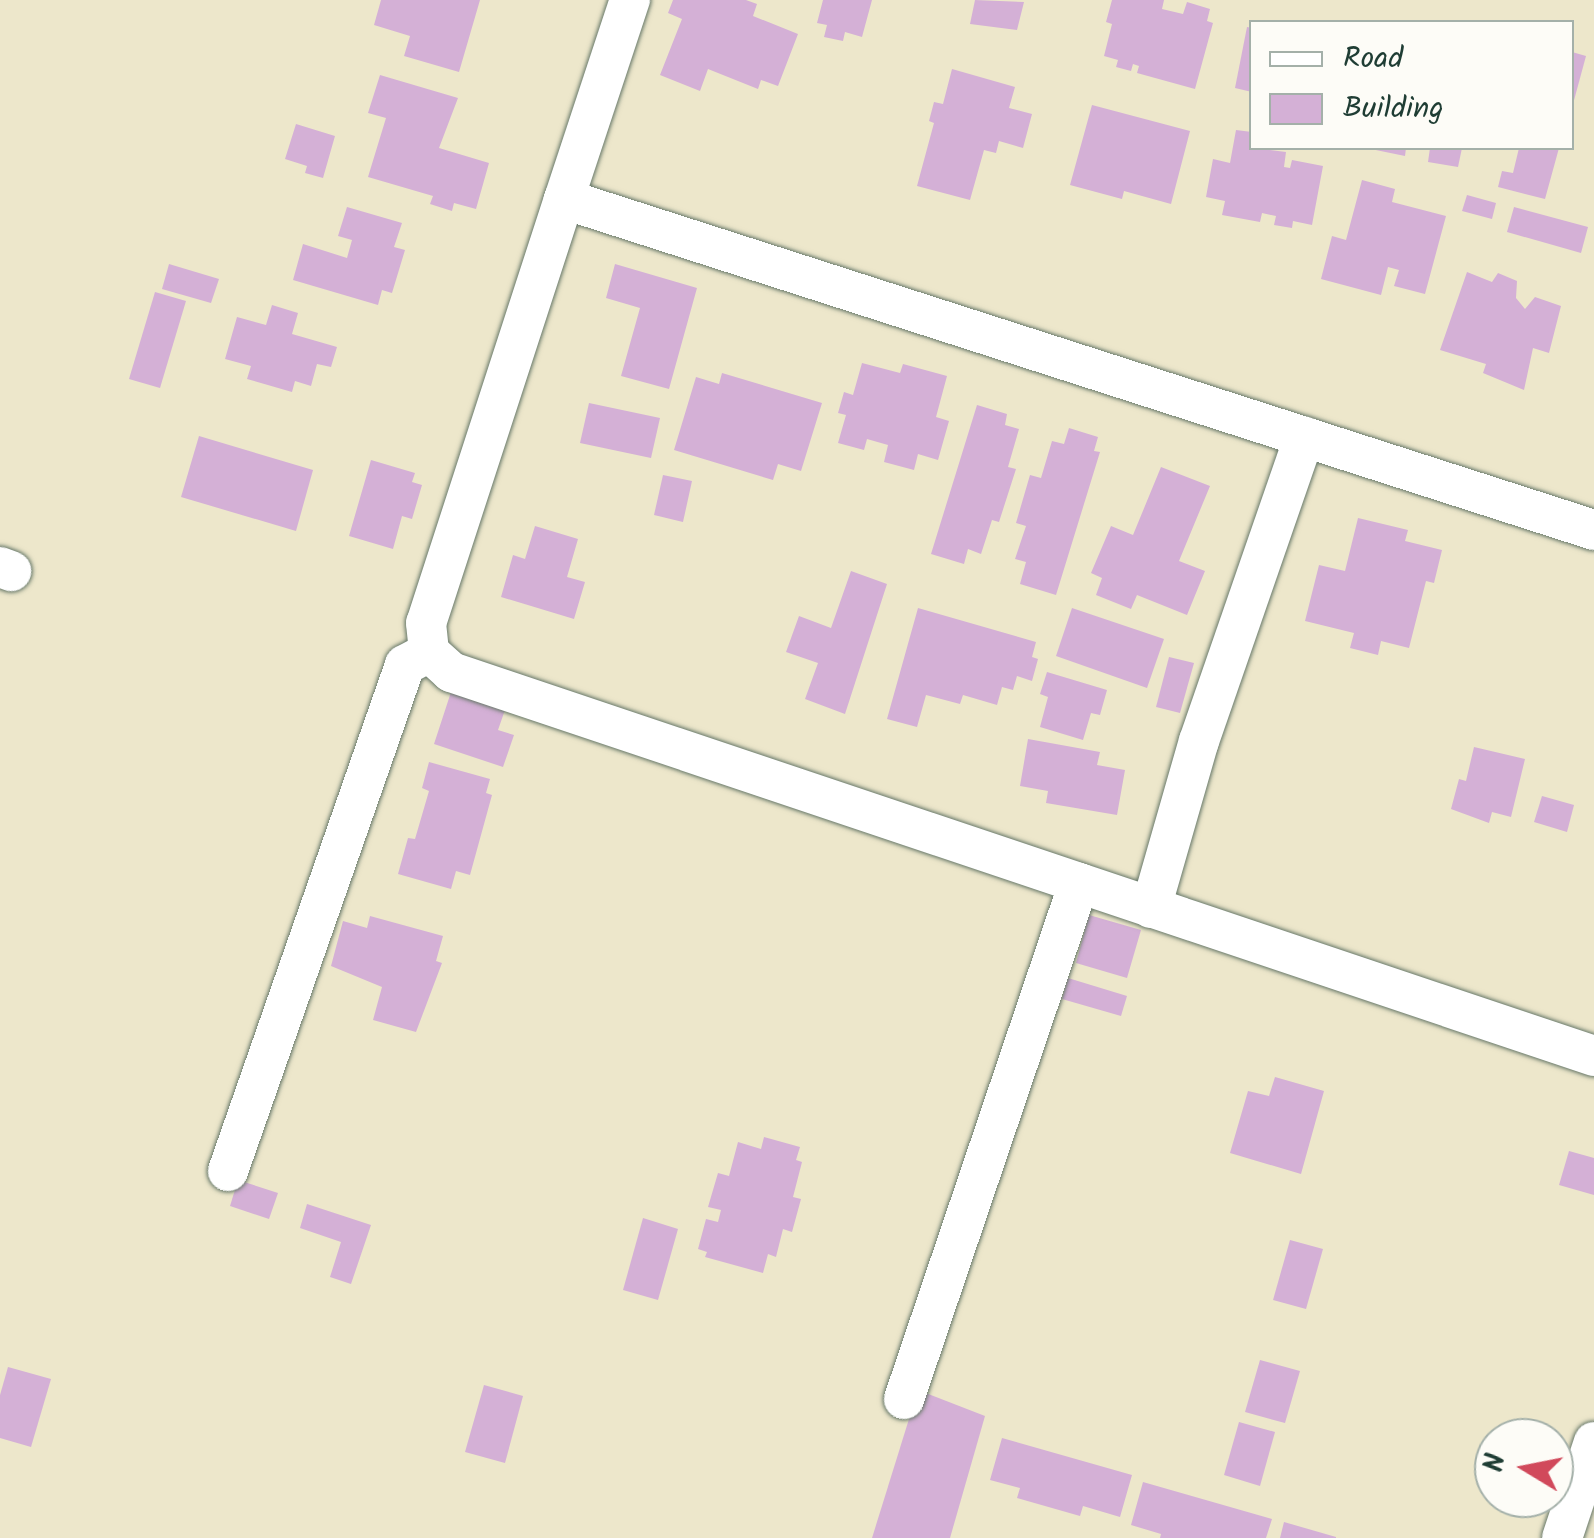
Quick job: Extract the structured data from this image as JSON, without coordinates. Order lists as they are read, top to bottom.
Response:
{
  "legend": ["Road", "Building"],
  "north": "left"
}
